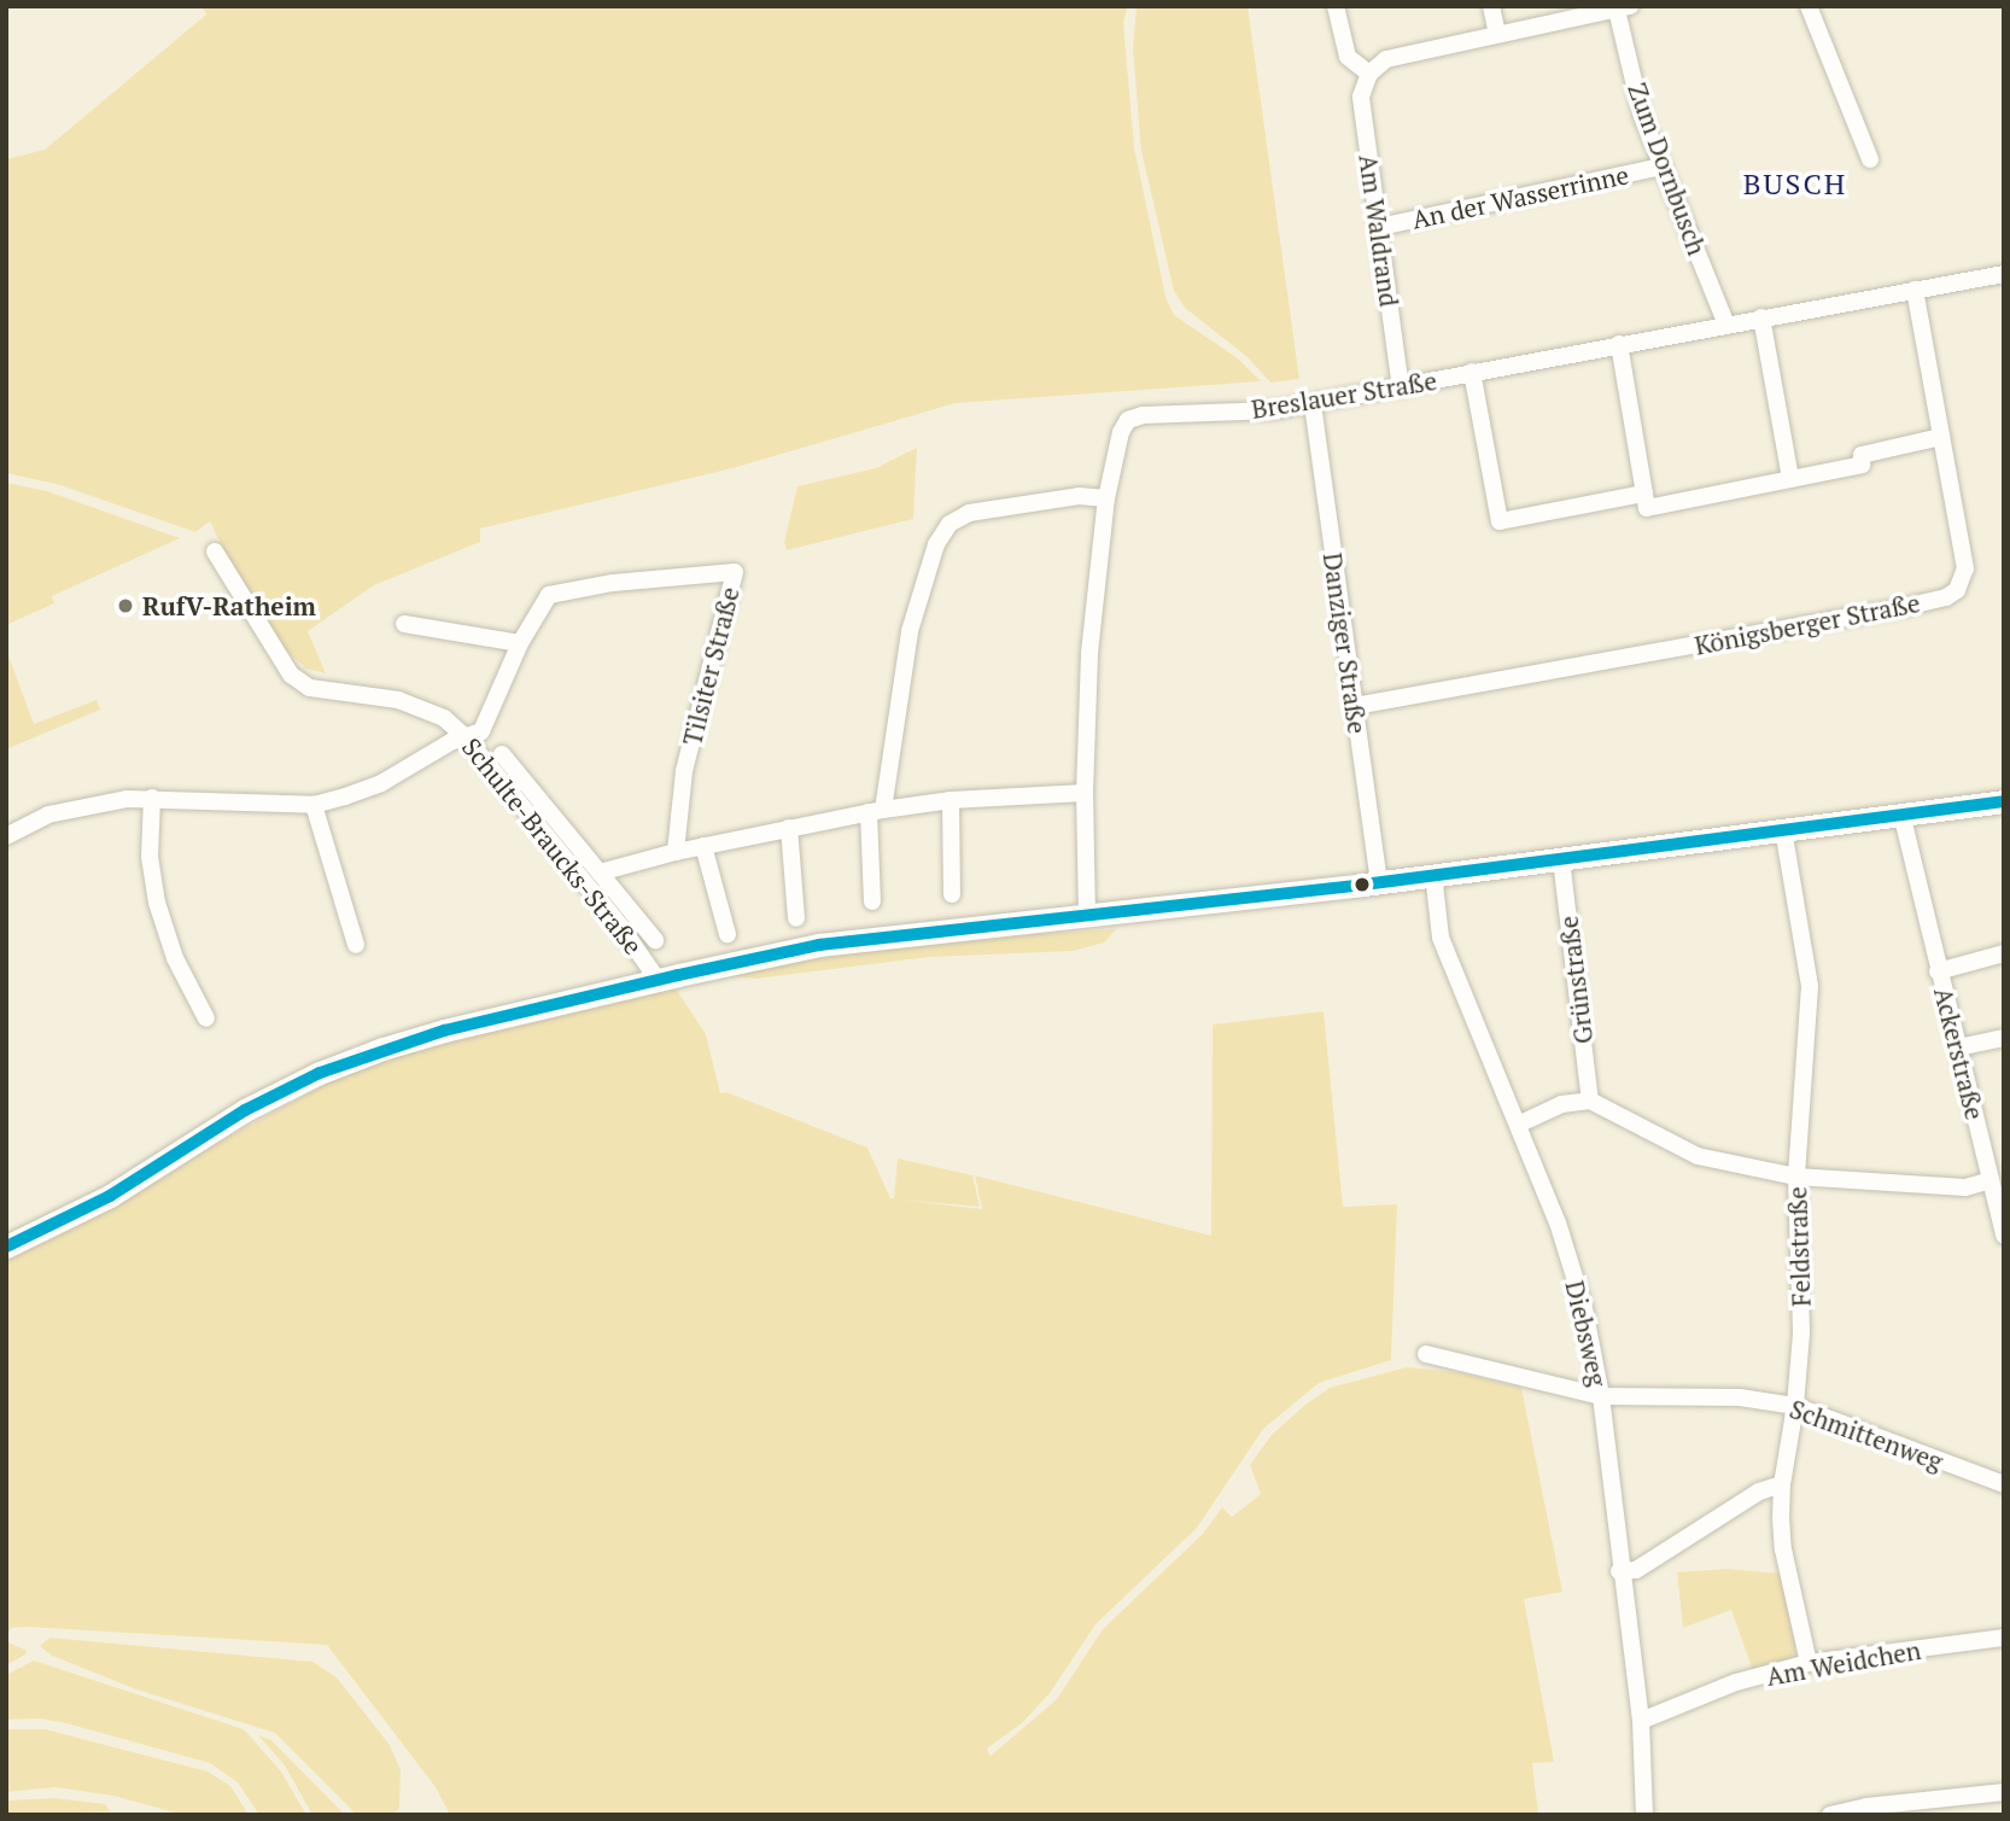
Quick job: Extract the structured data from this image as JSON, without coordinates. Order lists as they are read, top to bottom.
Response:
{
  "streets": {
    "street": [
      "Zum Dornbusch",
      "An der Wasserrinne",
      "Am Waldrand",
      "Breslauer Straße",
      "Königsberger Straße",
      "Danziger Straße",
      "Tilsiter Straße",
      "Schulte-Braucks-Straße",
      "Grünstraße",
      "Ackerstraße",
      "Feldstraße",
      "Diebsweg",
      "Schmittenweg",
      "Am Weidchen"
    ]
  },
  "crossings": [
    ["Zum Dornbusch", "An der Wasserrinne"],
    ["Zum Dornbusch", "Breslauer Straße"],
    ["An der Wasserrinne", "Am Waldrand"],
    ["Am Waldrand", "Breslauer Straße"],
    ["Breslauer Straße", "Königsberger Straße"],
    ["Breslauer Straße", "Danziger Straße"],
    ["Königsberger Straße", "Danziger Straße"],
    ["Tilsiter Straße", "Schulte-Braucks-Straße"],
    ["Feldstraße", "Schmittenweg"],
    ["Feldstraße", "Am Weidchen"],
    ["Diebsweg", "Schmittenweg"],
    ["Diebsweg", "Am Weidchen"]
  ],
  "districts": ["BUSCH"],
  "places": ["RufV-Ratheim"]
}
